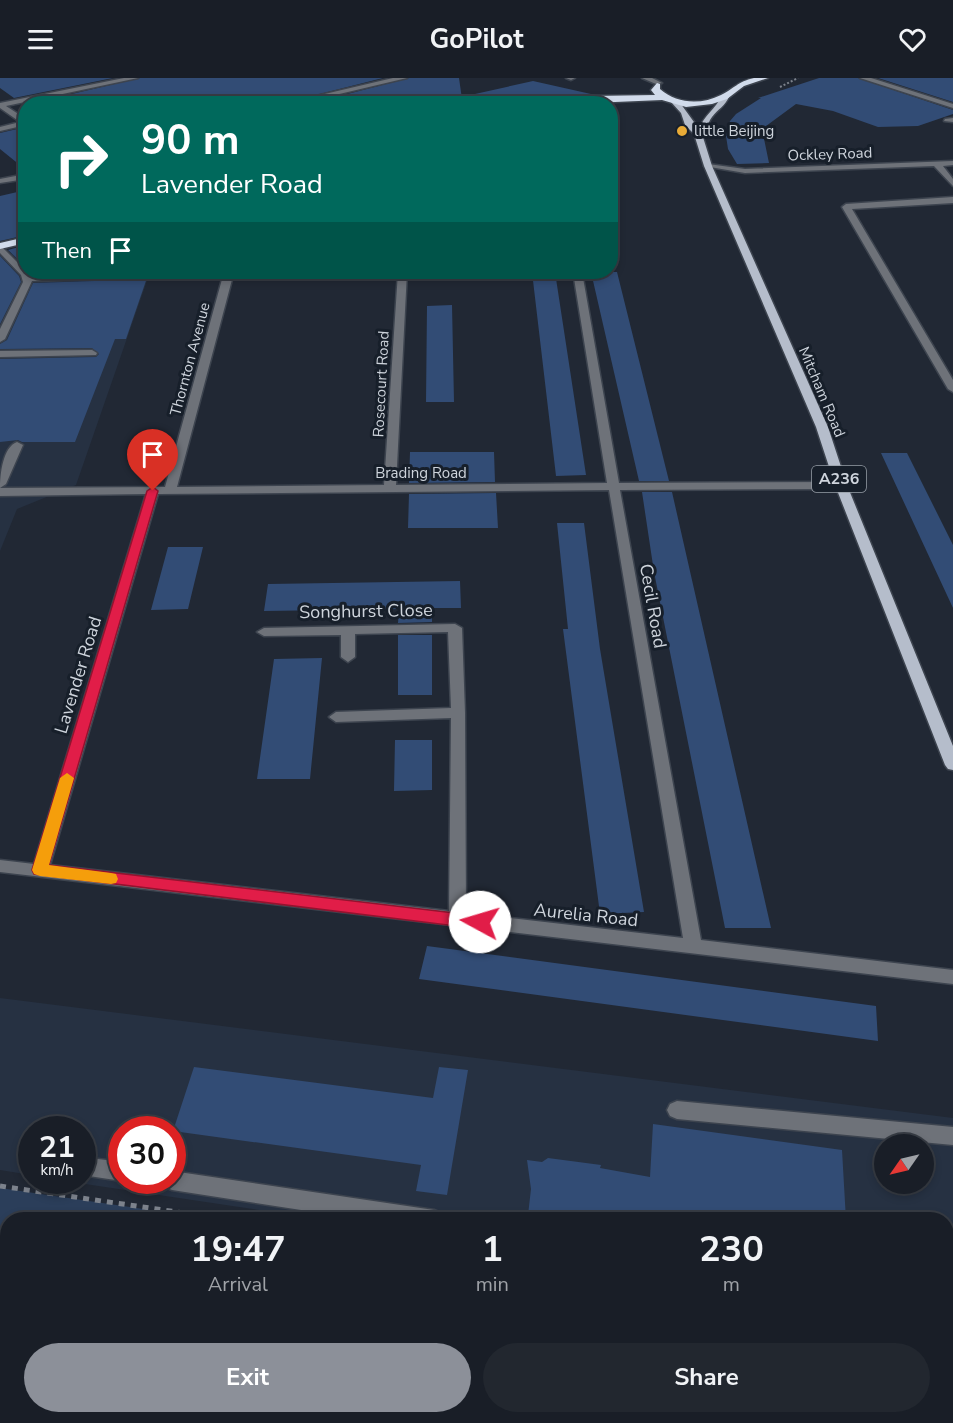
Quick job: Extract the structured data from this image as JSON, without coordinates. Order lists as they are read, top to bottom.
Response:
{
  "streets": {
    "main road": ["Mitcham Road", "A236"],
    "street": [
      "Ockley Road",
      "Thornton Avenue",
      "Rosecourt Road",
      "Brading Road",
      "Cecil Road",
      "Songhurst Close",
      "Lavender Road",
      "Aurelia Road"
    ]
  },
  "crossings": [
    ["Ockley Road", "Mitcham Road"],
    ["Thornton Avenue", "Brading Road"],
    ["Rosecourt Road", "Brading Road"],
    ["Mitcham Road", "Brading Road"],
    ["Brading Road", "Cecil Road"],
    ["Brading Road", "Lavender Road"],
    ["Cecil Road", "Aurelia Road"],
    ["Songhurst Close", "Aurelia Road"],
    ["Lavender Road", "Aurelia Road"]
  ],
  "places": ["little Beijing"],
  "north": "bottom left",
  "page": {
    "header": "GoPilot",
    "turn": ["90 m", "Lavender Road"],
    "then": "Then",
    "speed": "21 km/h",
    "limit": "30",
    "eta": [
      "19:47",
      "Arrival",
      "1",
      "min",
      "230",
      "m"
    ],
    "buttons": ["Exit", "Share"]
  }
}
